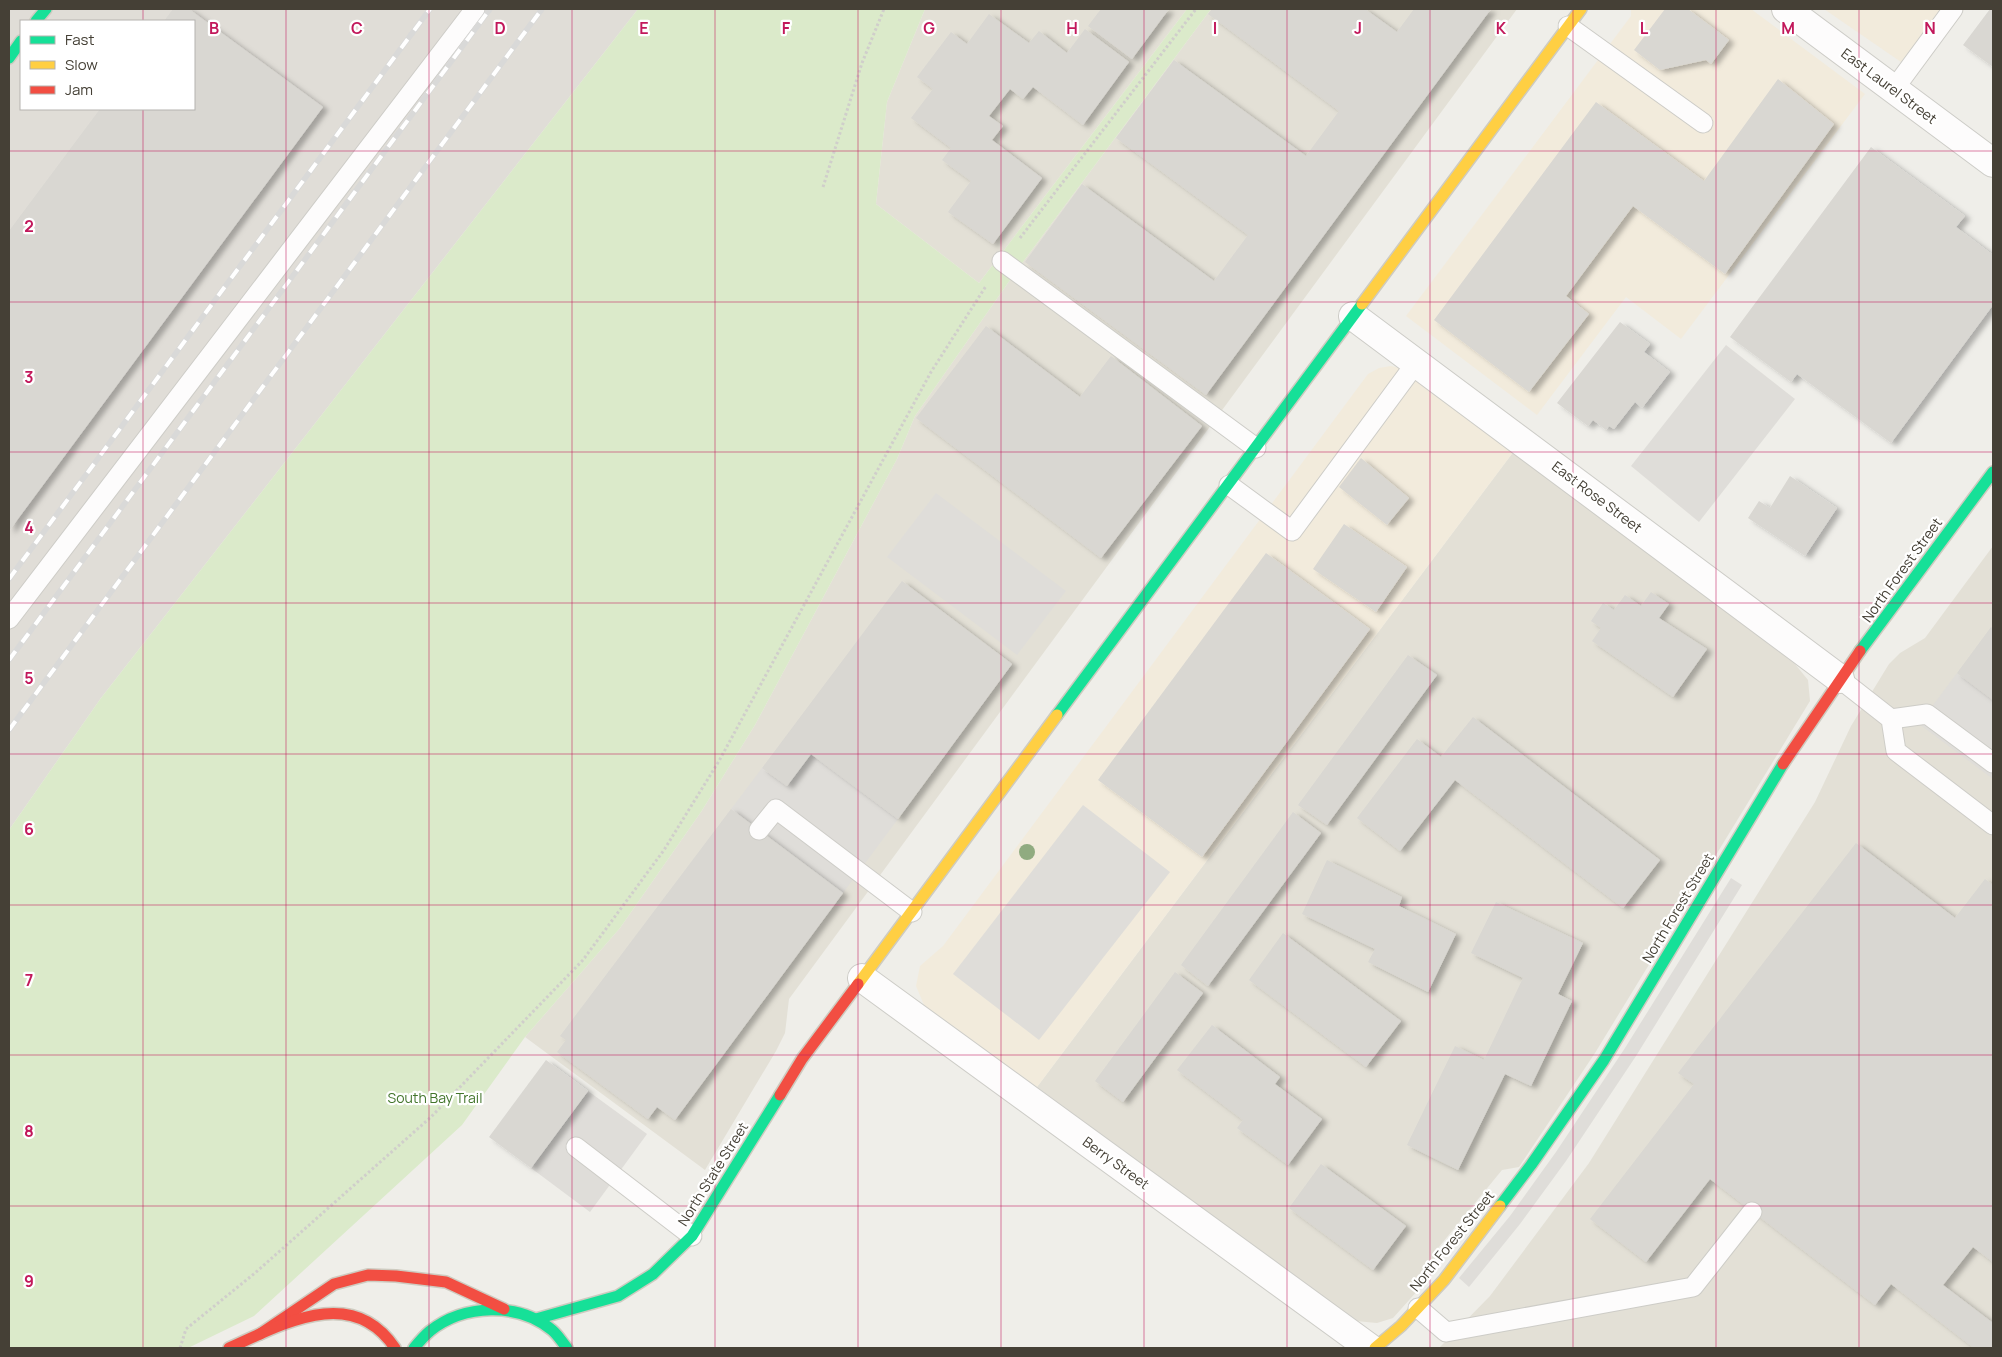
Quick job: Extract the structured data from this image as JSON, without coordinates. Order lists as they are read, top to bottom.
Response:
{
  "streets": {
    "main road": ["North Forest Street", "North State Street"],
    "street": ["East Laurel Street", "East Rose Street", "Berry Street"]
  },
  "crossings": [
    ["East Rose Street", "North Forest Street"],
    ["East Rose Street", "North State Street"],
    ["Berry Street", "North State Street"]
  ],
  "parks": ["South Bay Trail"],
  "legend": ["Fast", "Slow", "Jam"],
  "grid": {
    "columns": [
      "B",
      "C",
      "D",
      "E",
      "F",
      "G",
      "H",
      "I",
      "J",
      "K",
      "L",
      "M",
      "N"
    ],
    "rows": [
      "2",
      "3",
      "4",
      "5",
      "6",
      "7",
      "8",
      "9"
    ]
  }
}
